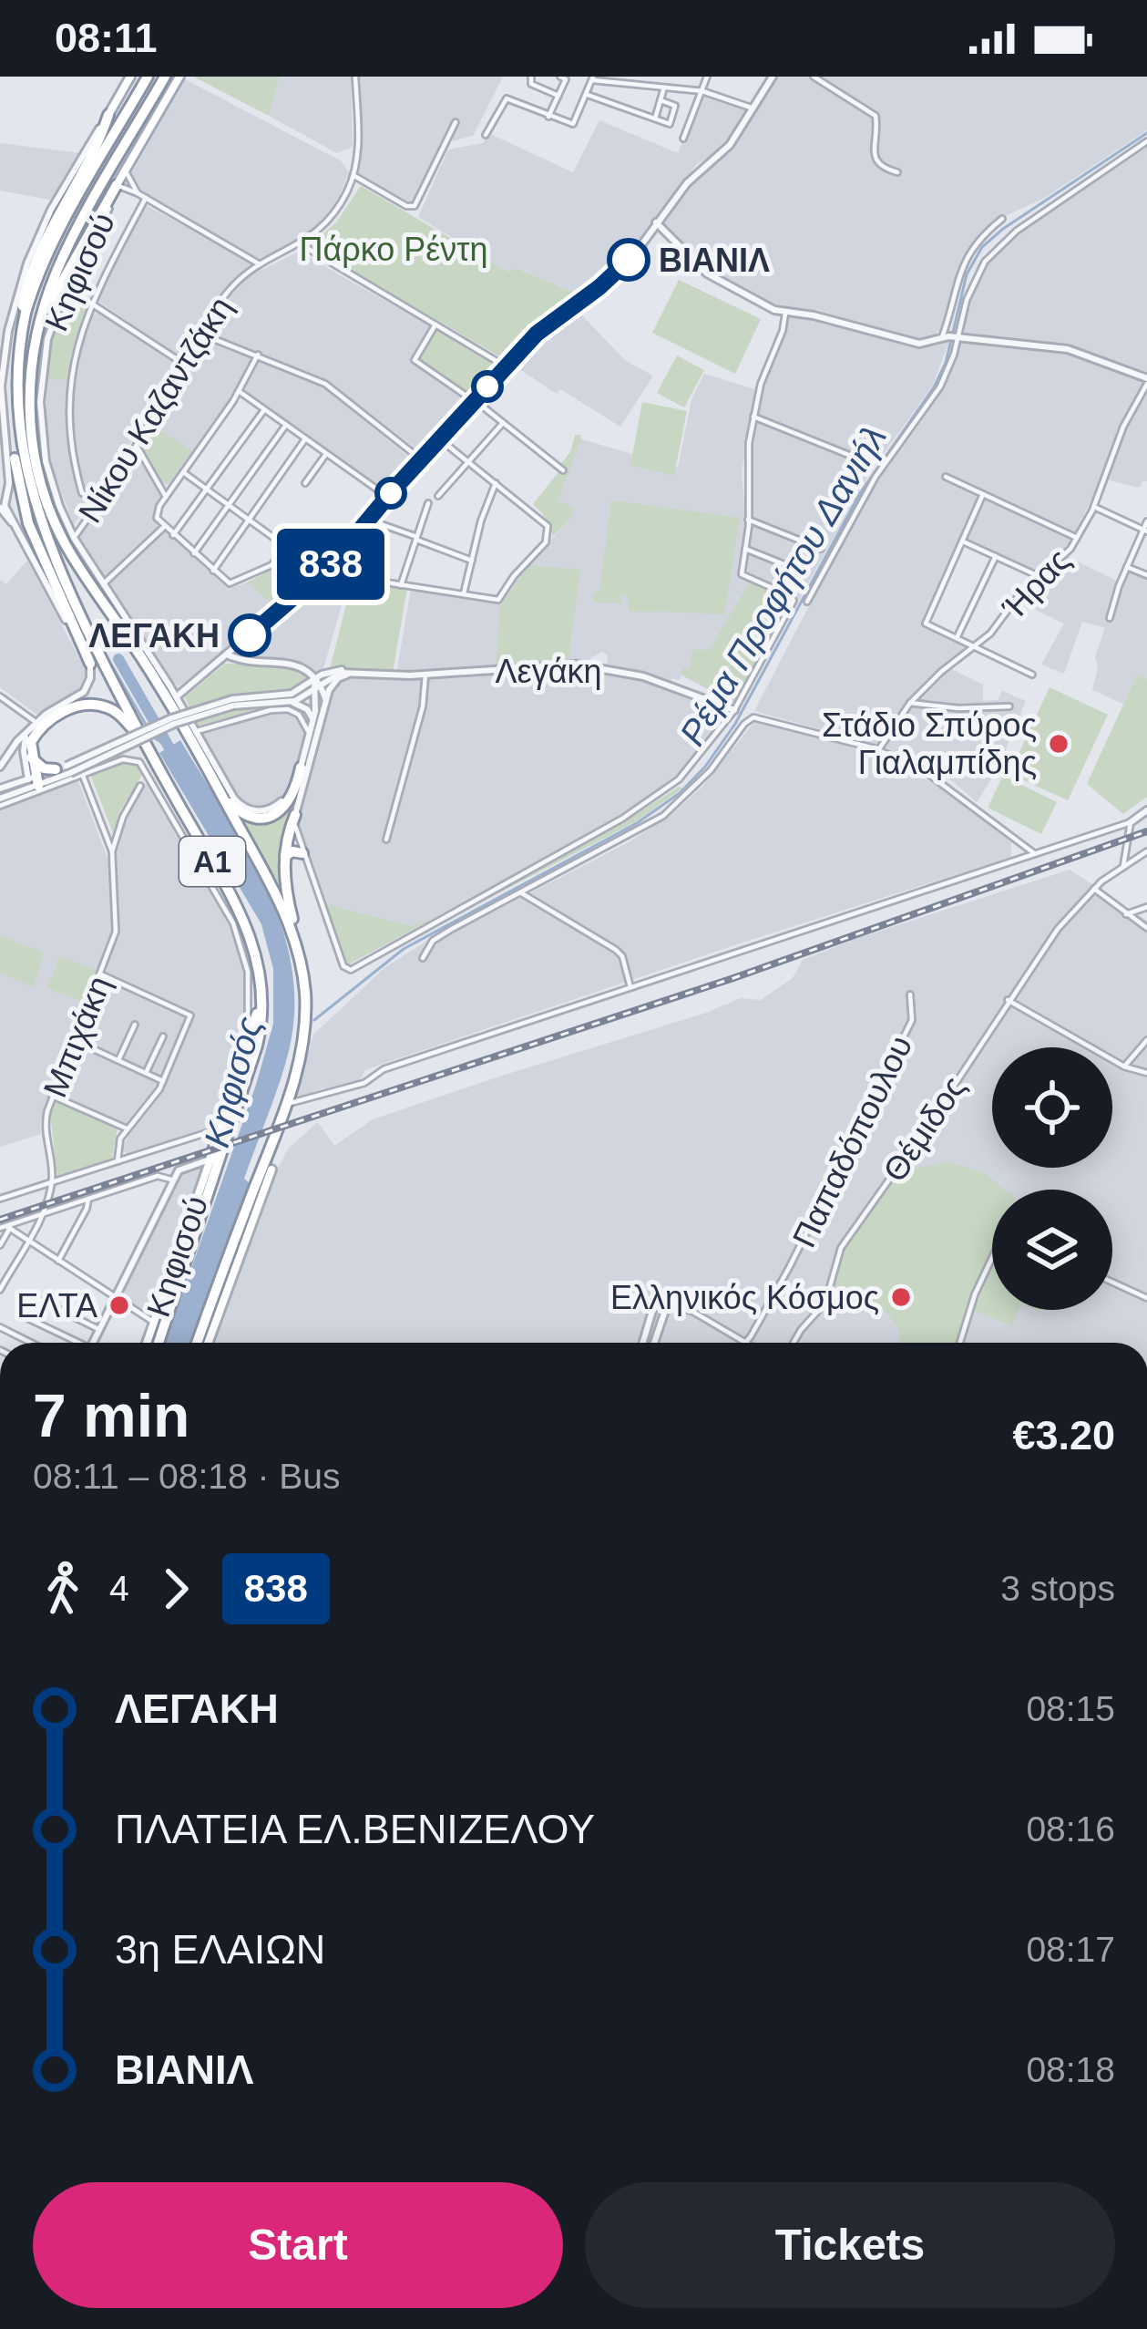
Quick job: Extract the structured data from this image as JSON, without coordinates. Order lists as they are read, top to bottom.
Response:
{
  "streets": {
    "highway": ["Α1"],
    "main road": ["Κηφισού"],
    "street": [
      "Νίκου Καζαντζάκη",
      "Ήρας",
      "Λεγάκη",
      "Μπιχάκη",
      "Θέμιδος",
      "Παπαδόπουλου"
    ]
  },
  "crossings": [
    ["Κηφισού", "Νίκου Καζαντζάκη"],
    ["Κηφισού", "Α1"]
  ],
  "water": ["Ρέμα Προφήτου Δανιήλ", "Κηφισός"],
  "parks": ["Πάρκο Ρέντη"],
  "places": [
    "ΒΙΑΝΙΛ",
    "ΛΕΓΑΚΗ",
    "Στάδιο Σπύρος Γιαλαμπίδης",
    "Ελληνικός Κόσμος",
    "ΕΛΤΑ"
  ],
  "lines": ["bus line 838"],
  "page": {
    "status": "08:11",
    "on_map": "838",
    "heading": ["7 min", "08:11 – 08:18 · Bus", "€3.20"],
    "legs": ["4", "838", "3 stops"],
    "list": [
      {
        "name": "ΛΕΓΑΚΗ",
        "value": "08:15"
      },
      {
        "name": "ΠΛΑΤΕΙΑ ΕΛ.ΒΕΝΙΖΕΛΟΥ",
        "value": "08:16"
      },
      {
        "name": "3η ΕΛΑΙΩΝ",
        "value": "08:17"
      },
      {
        "name": "ΒΙΑΝΙΛ",
        "value": "08:18"
      }
    ],
    "buttons": ["Start", "Tickets"]
  }
}
